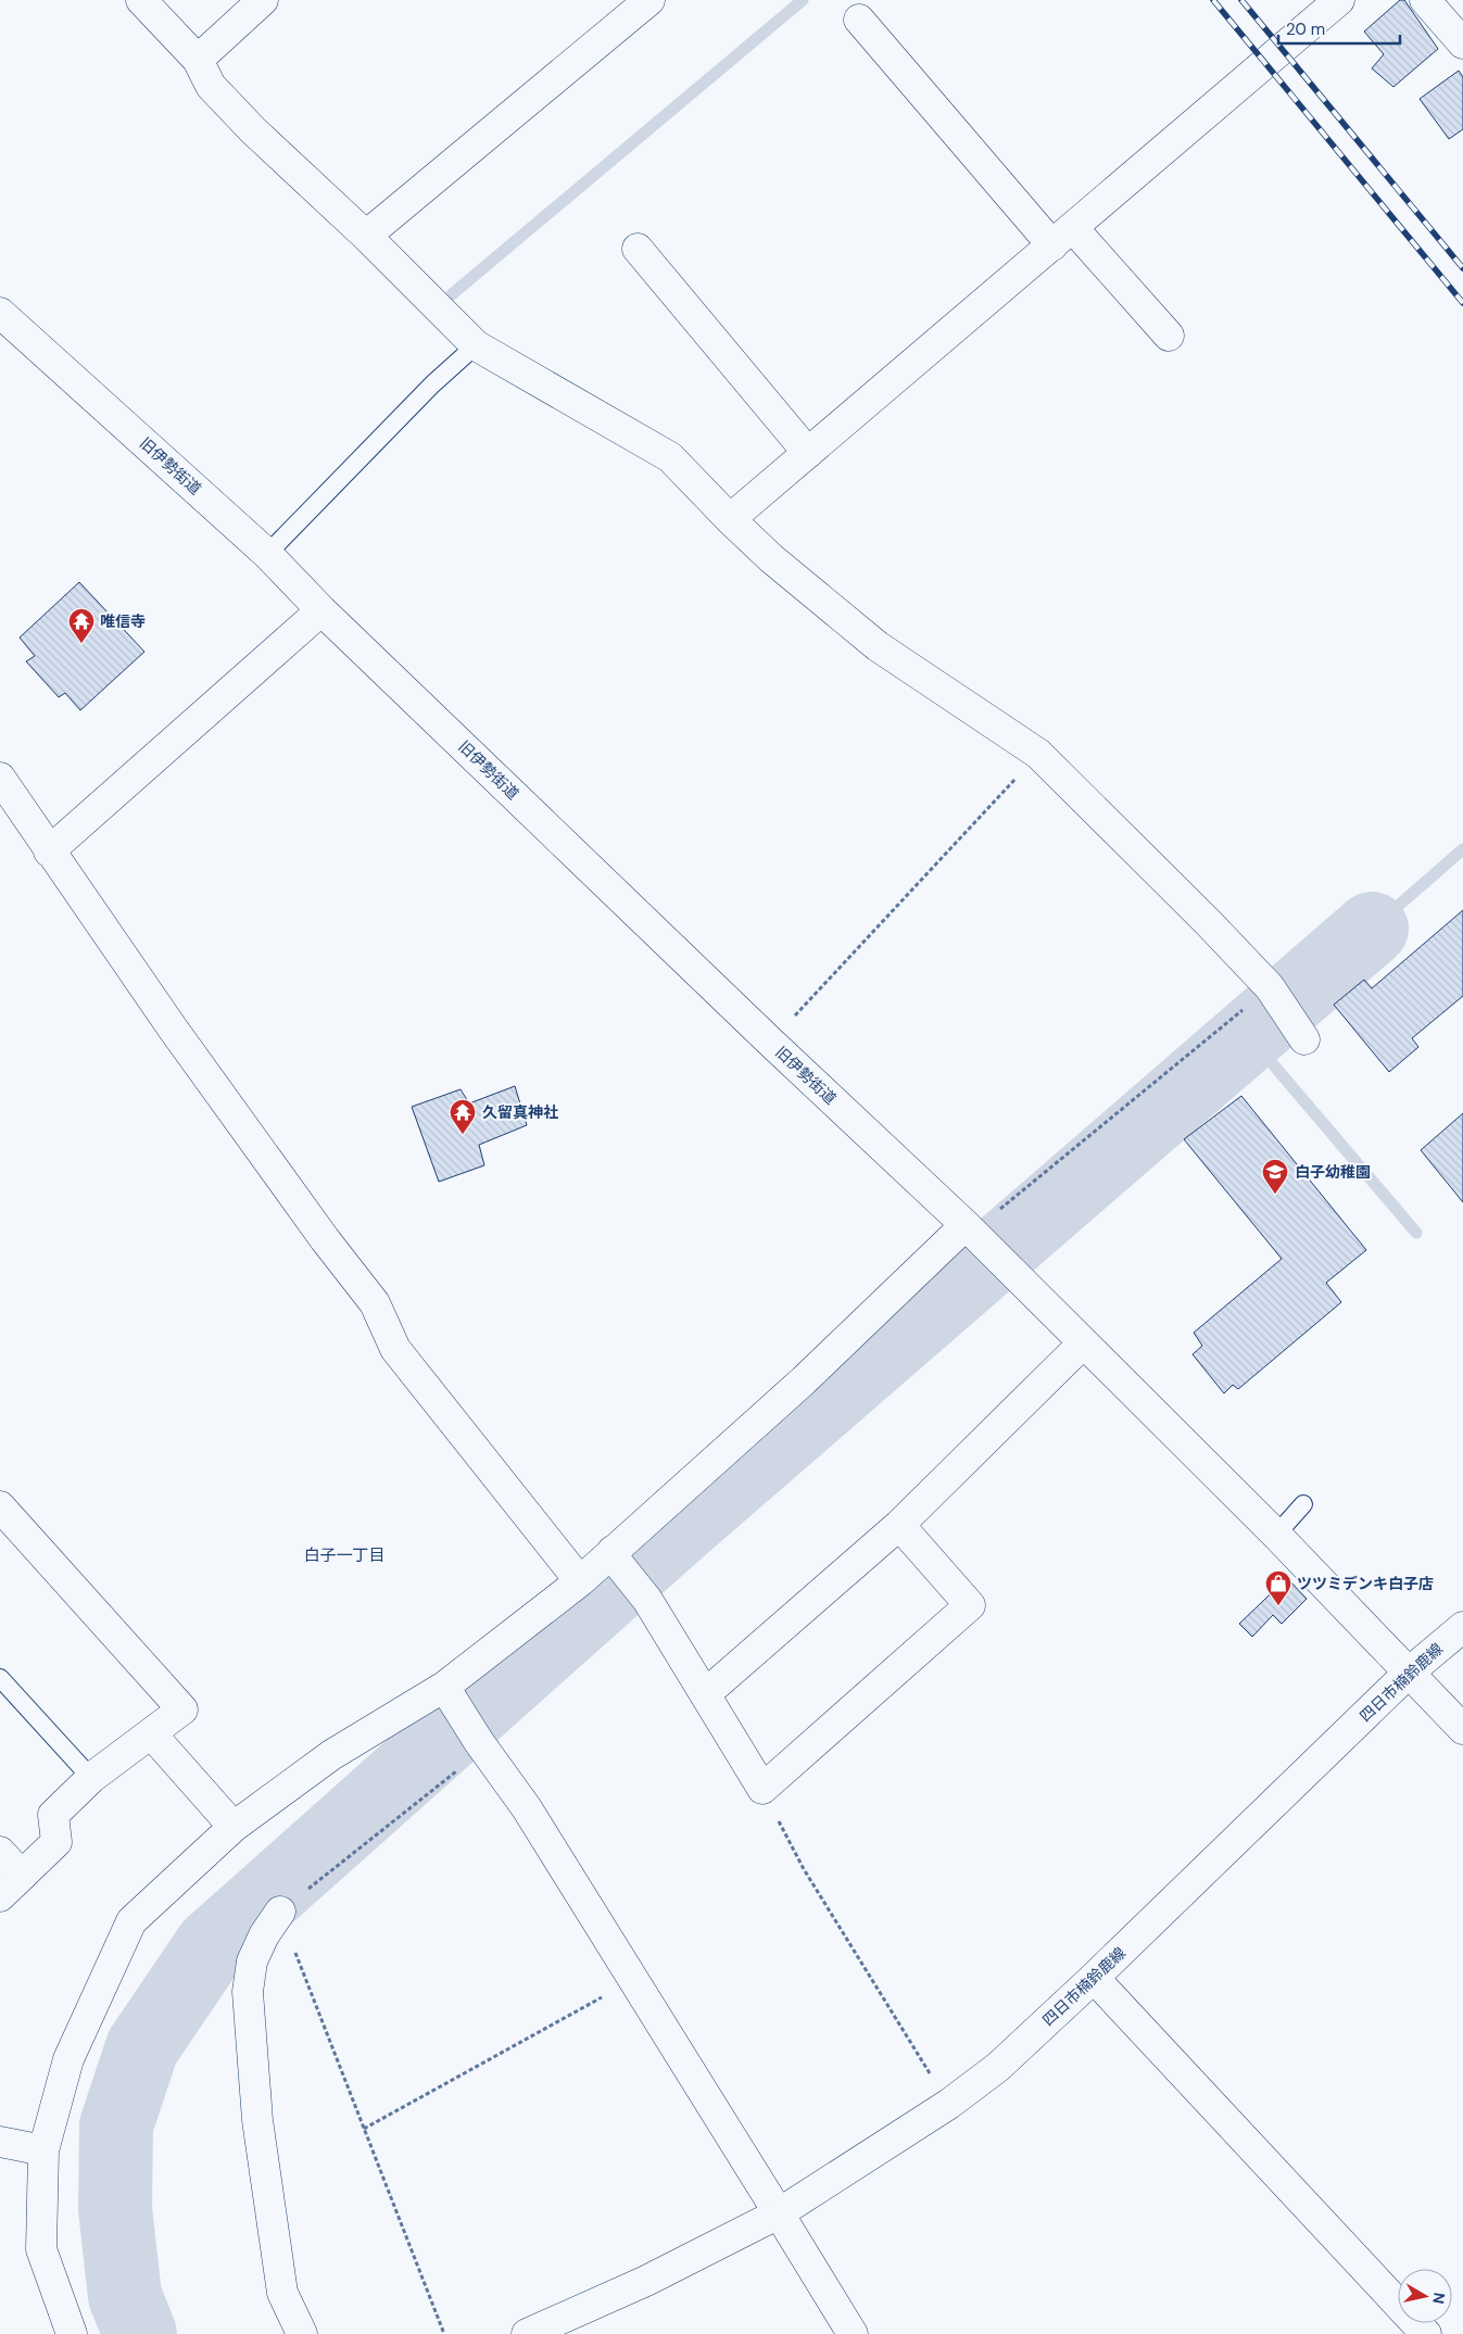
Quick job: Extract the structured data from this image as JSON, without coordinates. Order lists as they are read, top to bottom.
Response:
{
  "streets": {
    "street": ["旧伊勢街道", "四日市楠鈴鹿線"]
  },
  "crossings": [
    ["旧伊勢街道", "四日市楠鈴鹿線"]
  ],
  "districts": ["白子一丁目"],
  "places": {
    "temple": ["唯信寺", "久留真神社"],
    "school or university": ["白子幼稚園"],
    "shop": ["ツツミデンキ白子店"]
  },
  "scale_bar": "20 m",
  "north": "right"
}
